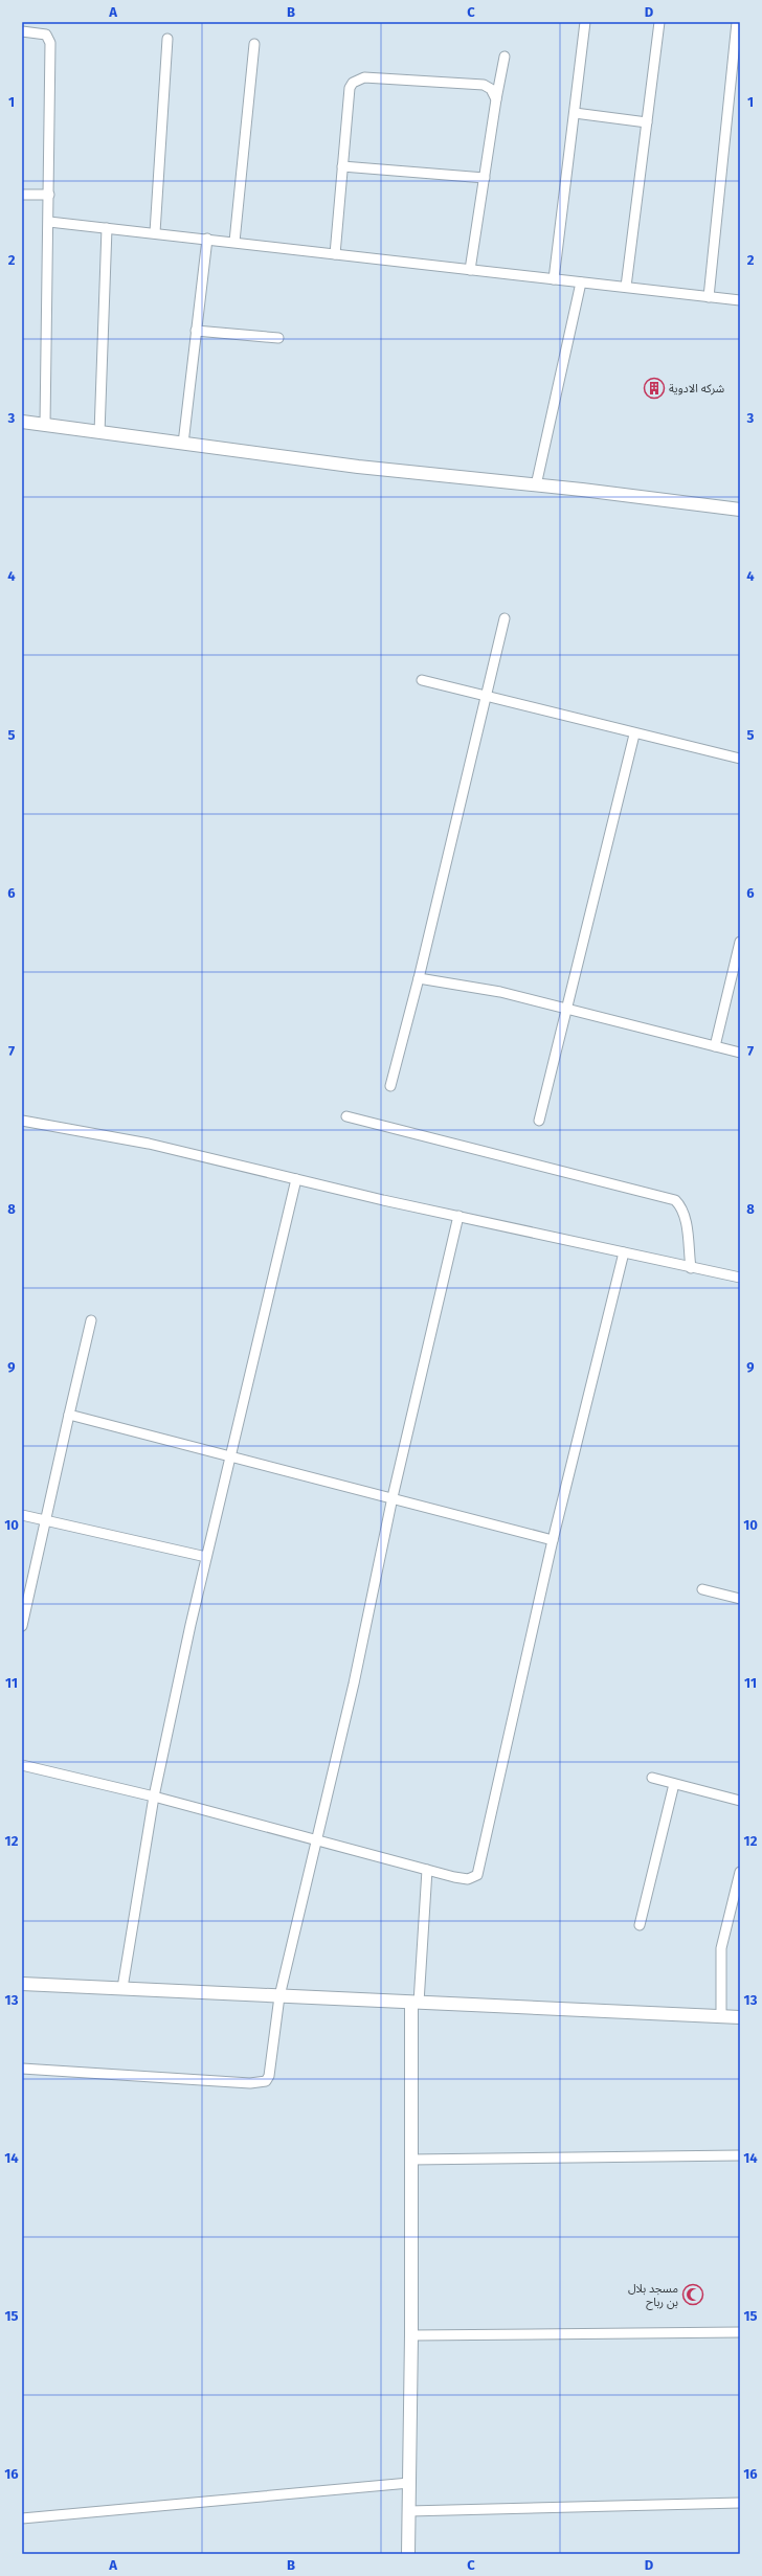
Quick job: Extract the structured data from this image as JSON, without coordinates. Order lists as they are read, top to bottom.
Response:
{
  "places": {
    "building": ["شركه الادوية"],
    "mosque": ["مسجد بلال بن رباح"]
  },
  "grid": {
    "columns": [
      "A",
      "B",
      "C",
      "D"
    ],
    "rows": [
      "1",
      "2",
      "3",
      "4",
      "5",
      "6",
      "7",
      "8",
      "9",
      "10",
      "11",
      "12",
      "13",
      "14",
      "15",
      "16"
    ]
  }
}
